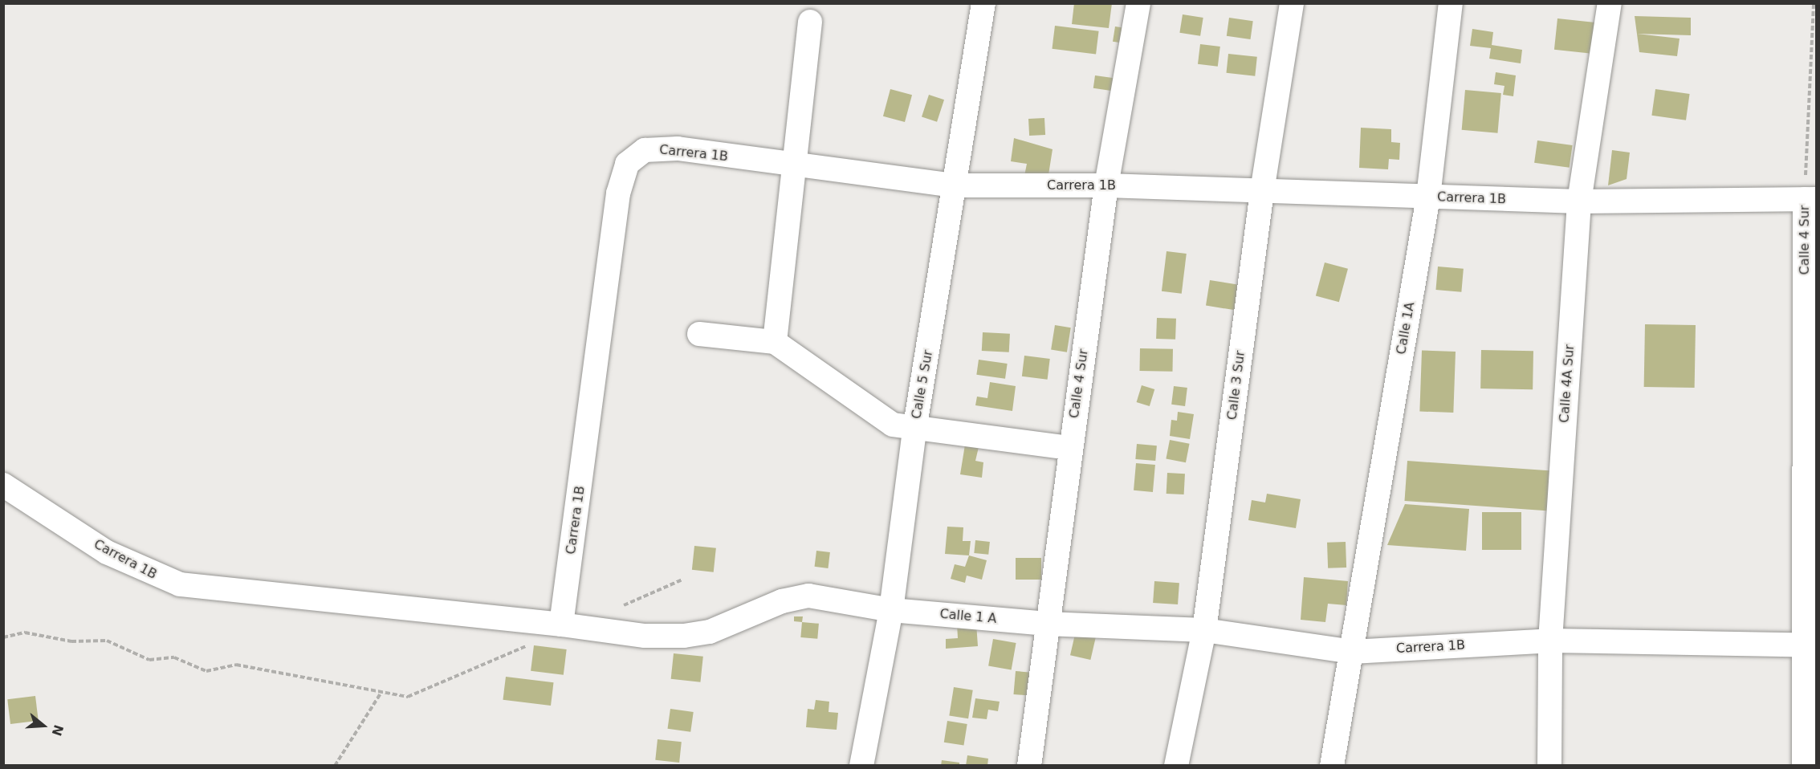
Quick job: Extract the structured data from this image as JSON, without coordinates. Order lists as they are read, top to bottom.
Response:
{
  "streets": {
    "street": [
      "Carrera 1B",
      "Calle 4 Sur",
      "Calle 1A",
      "Calle 4A Sur",
      "Calle 5 Sur",
      "Calle 3 Sur",
      "Calle 1 A"
    ]
  },
  "crossings": [
    ["Carrera 1B", "Calle 4 Sur"],
    ["Carrera 1B", "Calle 1A"],
    ["Carrera 1B", "Calle 4A Sur"],
    ["Carrera 1B", "Calle 5 Sur"],
    ["Carrera 1B", "Calle 3 Sur"],
    ["Carrera 1B", "Calle 1 A"],
    ["Calle 4 Sur", "Calle 1 A"],
    ["Calle 5 Sur", "Calle 1 A"]
  ],
  "north": "right"
}
